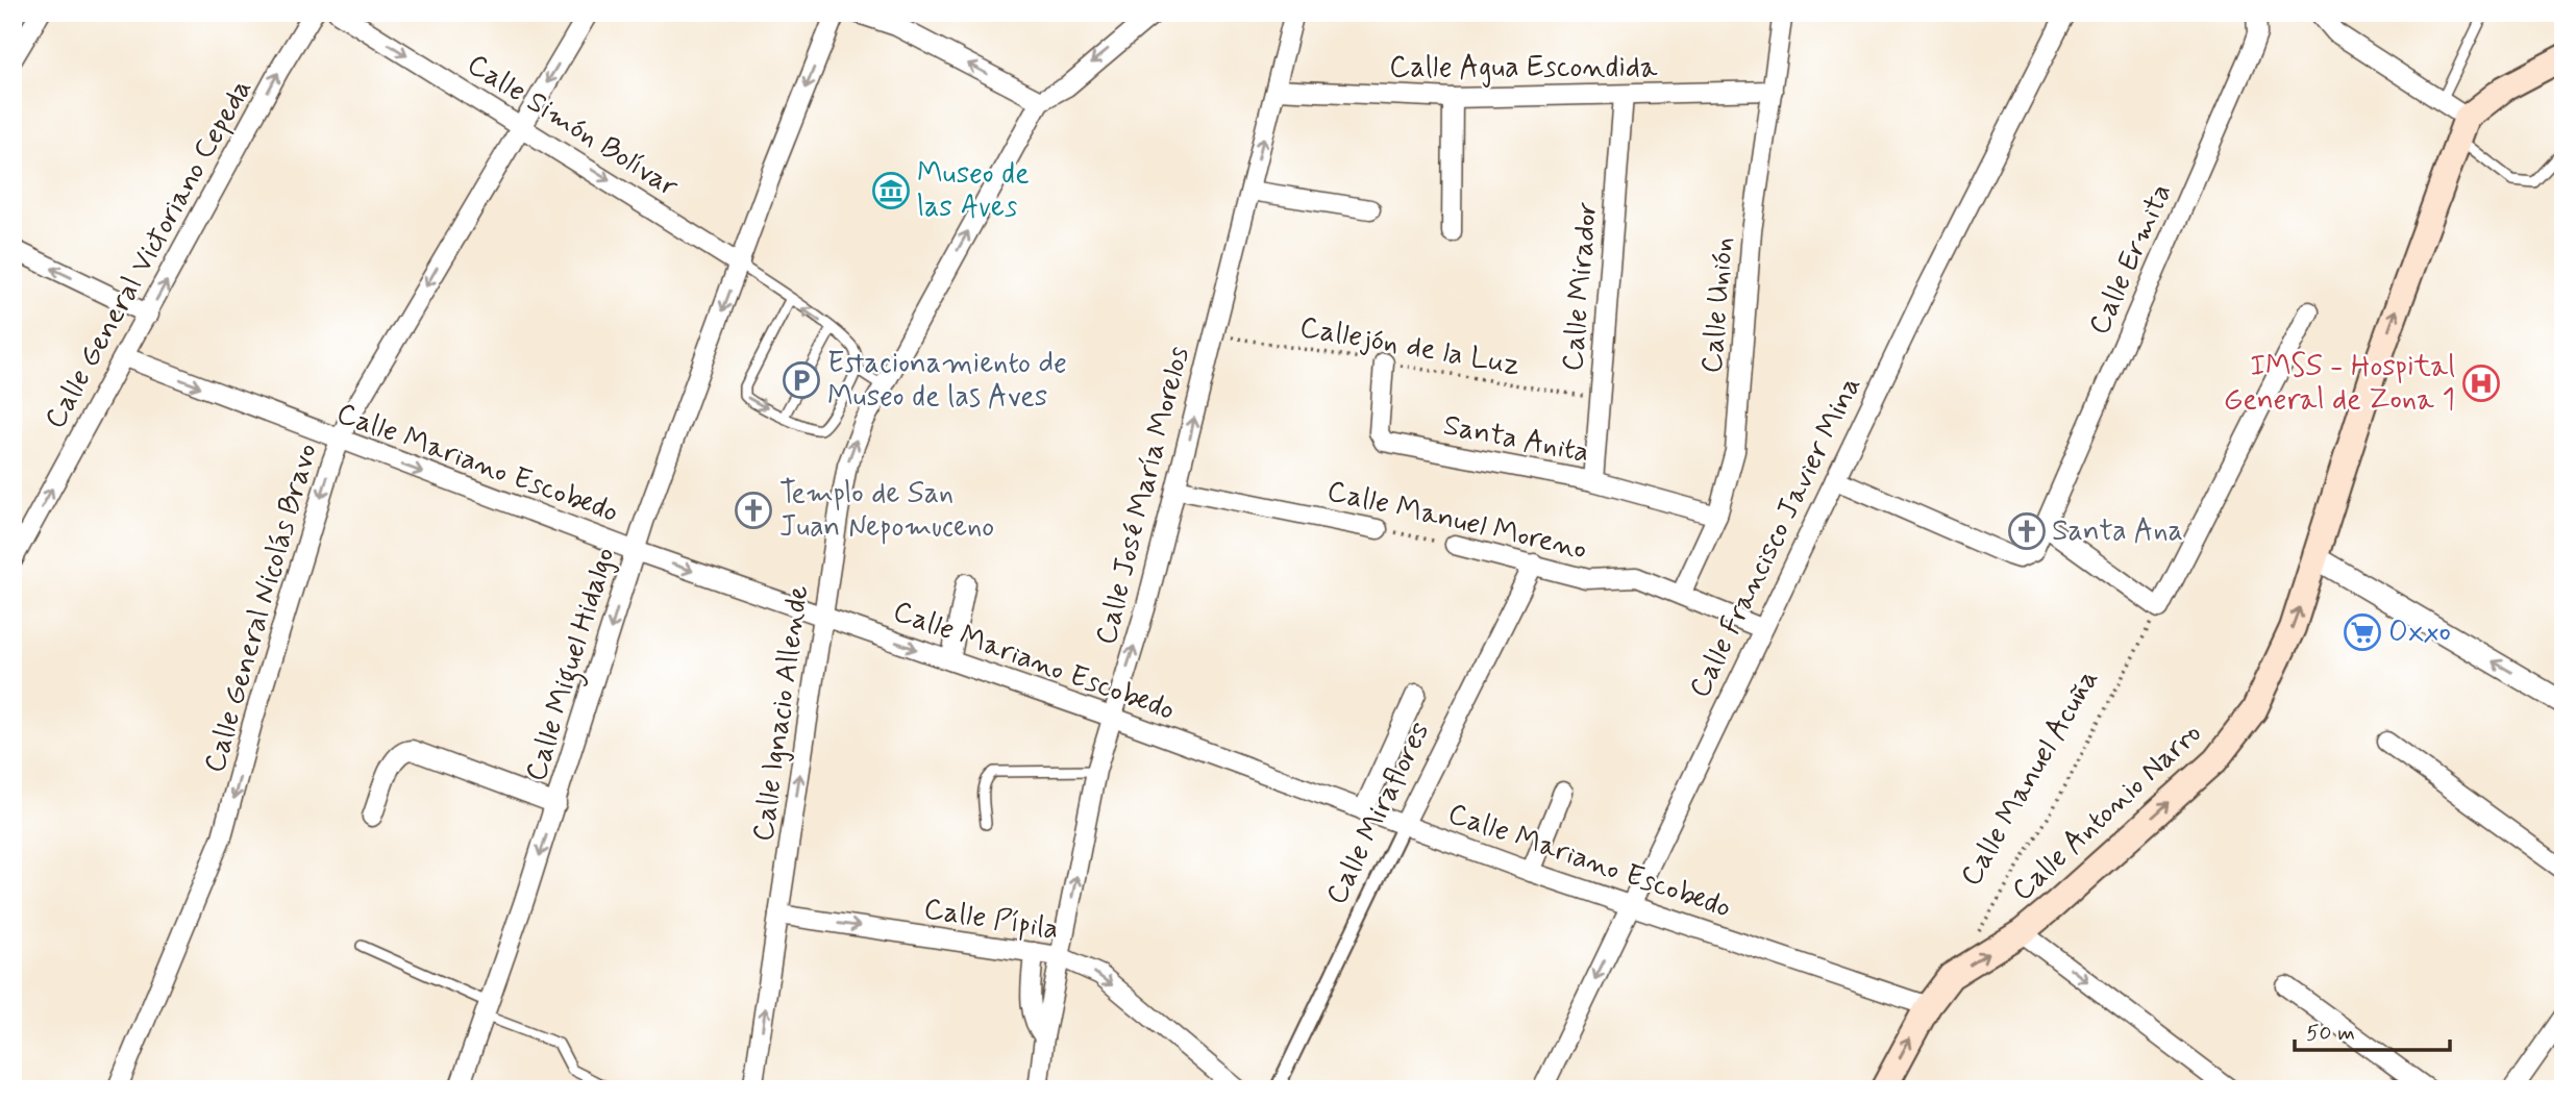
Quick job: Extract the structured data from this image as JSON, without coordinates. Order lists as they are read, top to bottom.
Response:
{
  "streets": {
    "main road": ["Calle Antonio Narro"],
    "street": [
      "Calle Agua Escondida",
      "Calle Simón Bolívar",
      "Calle General Victoriano Cepeda",
      "Calle Ermita",
      "Calle Mirador",
      "Calle Unión",
      "Santa Anita",
      "Calle Mariano Escobedo",
      "Calle José María Morelos",
      "Calle Manuel Moreno",
      "Calle Francisco Javier Mina",
      "Calle General Nicolás Bravo",
      "Calle Miguel Hidalgo",
      "Calle Ignacio Allende",
      "Calle Miraflores",
      "Calle Pípila"
    ],
    "path": ["Callejón de la Luz", "Calle Manuel Acuña"]
  },
  "crossings": [
    ["Calle Agua Escondida", "Calle Mirador"],
    ["Calle Agua Escondida", "Calle Unión"],
    ["Calle Agua Escondida", "Calle José María Morelos"],
    ["Calle Simón Bolívar", "Calle General Nicolás Bravo"],
    ["Calle Simón Bolívar", "Calle Miguel Hidalgo"],
    ["Calle General Victoriano Cepeda", "Calle Mariano Escobedo"],
    ["Calle Ermita", "Calle Francisco Javier Mina"],
    ["Calle Mirador", "Callejón de la Luz"],
    ["Calle Mirador", "Santa Anita"],
    ["Calle Unión", "Santa Anita"],
    ["Calle Unión", "Calle Manuel Moreno"],
    ["Callejón de la Luz", "Santa Anita"],
    ["Callejón de la Luz", "Calle José María Morelos"],
    ["Calle Mariano Escobedo", "Calle José María Morelos"],
    ["Calle Mariano Escobedo", "Calle Francisco Javier Mina"],
    ["Calle Mariano Escobedo", "Calle General Nicolás Bravo"],
    ["Calle Mariano Escobedo", "Calle Miguel Hidalgo"],
    ["Calle Mariano Escobedo", "Calle Ignacio Allende"],
    ["Calle Mariano Escobedo", "Calle Antonio Narro"],
    ["Calle Mariano Escobedo", "Calle Miraflores"],
    ["Calle José María Morelos", "Calle Manuel Moreno"],
    ["Calle José María Morelos", "Calle Pípila"],
    ["Calle Manuel Moreno", "Calle Francisco Javier Mina"],
    ["Calle Manuel Moreno", "Calle Miraflores"],
    ["Calle Ignacio Allende", "Calle Pípila"]
  ],
  "one_way": [
    "Calle Simón Bolívar",
    "Calle General Victoriano Cepeda",
    "Calle Mariano Escobedo",
    "Calle José María Morelos",
    "Calle General Nicolás Bravo",
    "Calle Miguel Hidalgo",
    "Calle Ignacio Allende",
    "Calle Antonio Narro",
    "Calle Pípila"
  ],
  "places": {
    "museum": ["Museo de las Aves"],
    "parking": ["Estacionamiento de Museo de las Aves"],
    "hospital": ["IMSS - Hospital General de Zona 1"],
    "church": ["Templo de San Juan Nepomuceno", "Santa Ana"],
    "supermarket": ["Oxxo"]
  },
  "scale_bar": "50 m"
}
